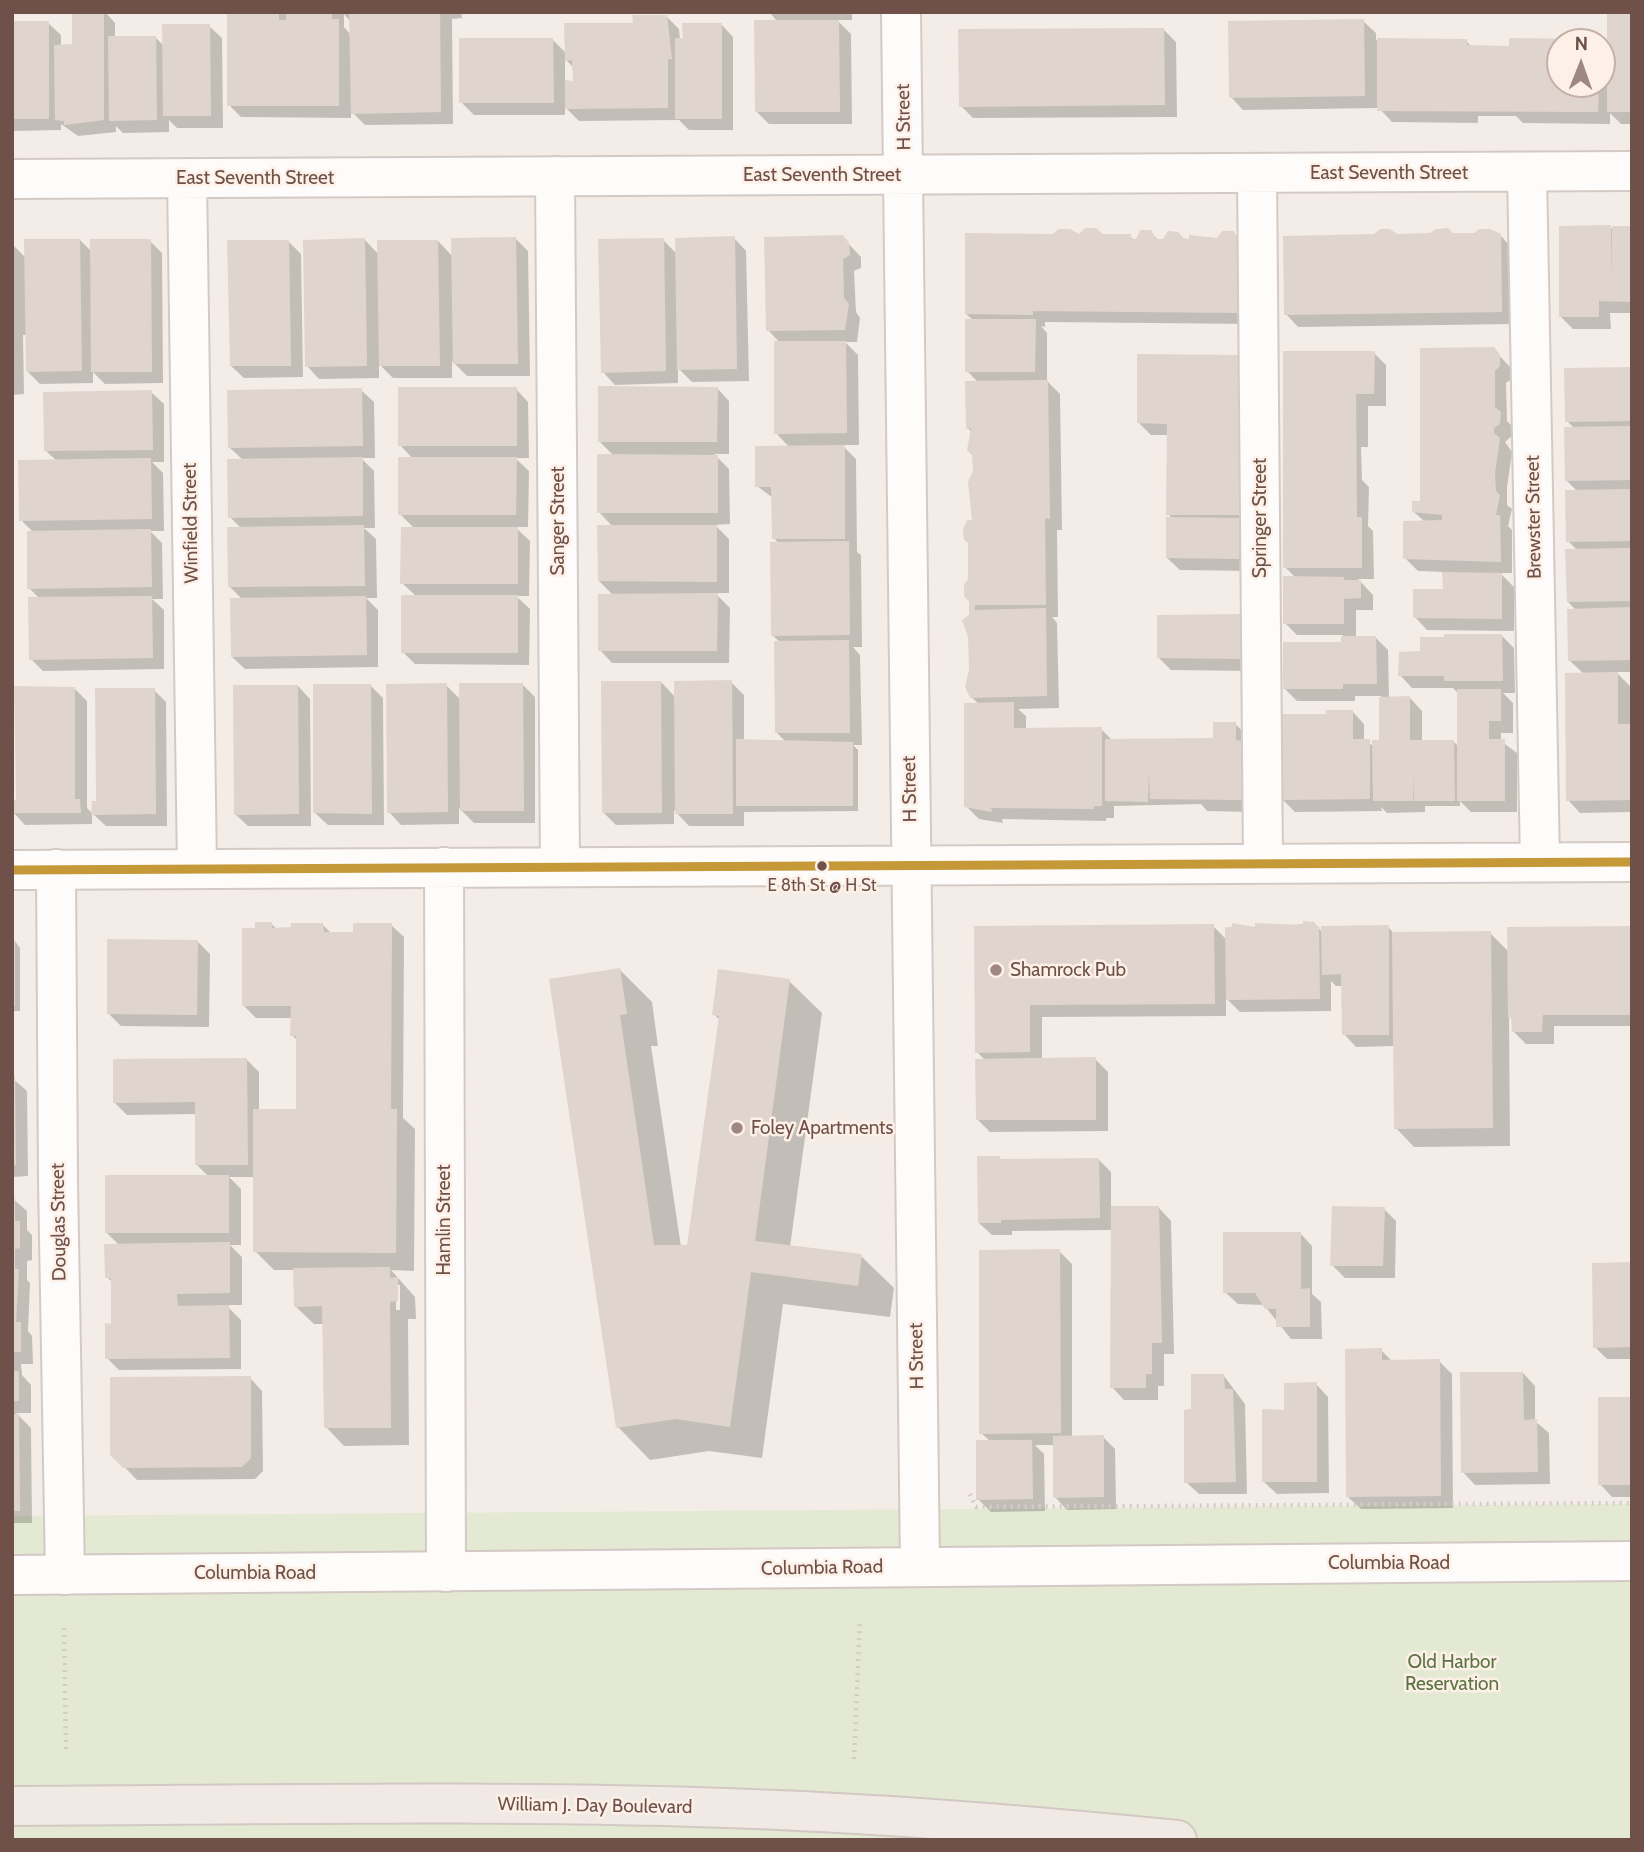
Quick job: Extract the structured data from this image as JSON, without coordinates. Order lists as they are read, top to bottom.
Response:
{
  "streets": {
    "main road": ["William J. Day Boulevard"],
    "street": [
      "H Street",
      "East Seventh Street",
      "Brewster Street",
      "Springer Street",
      "Sanger Street",
      "Winfield Street",
      "Hamlin Street",
      "Douglas Street",
      "Columbia Road"
    ]
  },
  "crossings": [
    ["H Street", "East Seventh Street"],
    ["H Street", "Columbia Road"],
    ["East Seventh Street", "Brewster Street"],
    ["East Seventh Street", "Springer Street"],
    ["East Seventh Street", "Sanger Street"],
    ["East Seventh Street", "Winfield Street"],
    ["Hamlin Street", "Columbia Road"],
    ["Douglas Street", "Columbia Road"]
  ],
  "parks": ["Old Harbor Reservation"],
  "places": ["E 8th St @ H St", "Shamrock Pub", "Foley Apartments"],
  "north": "top"
}
